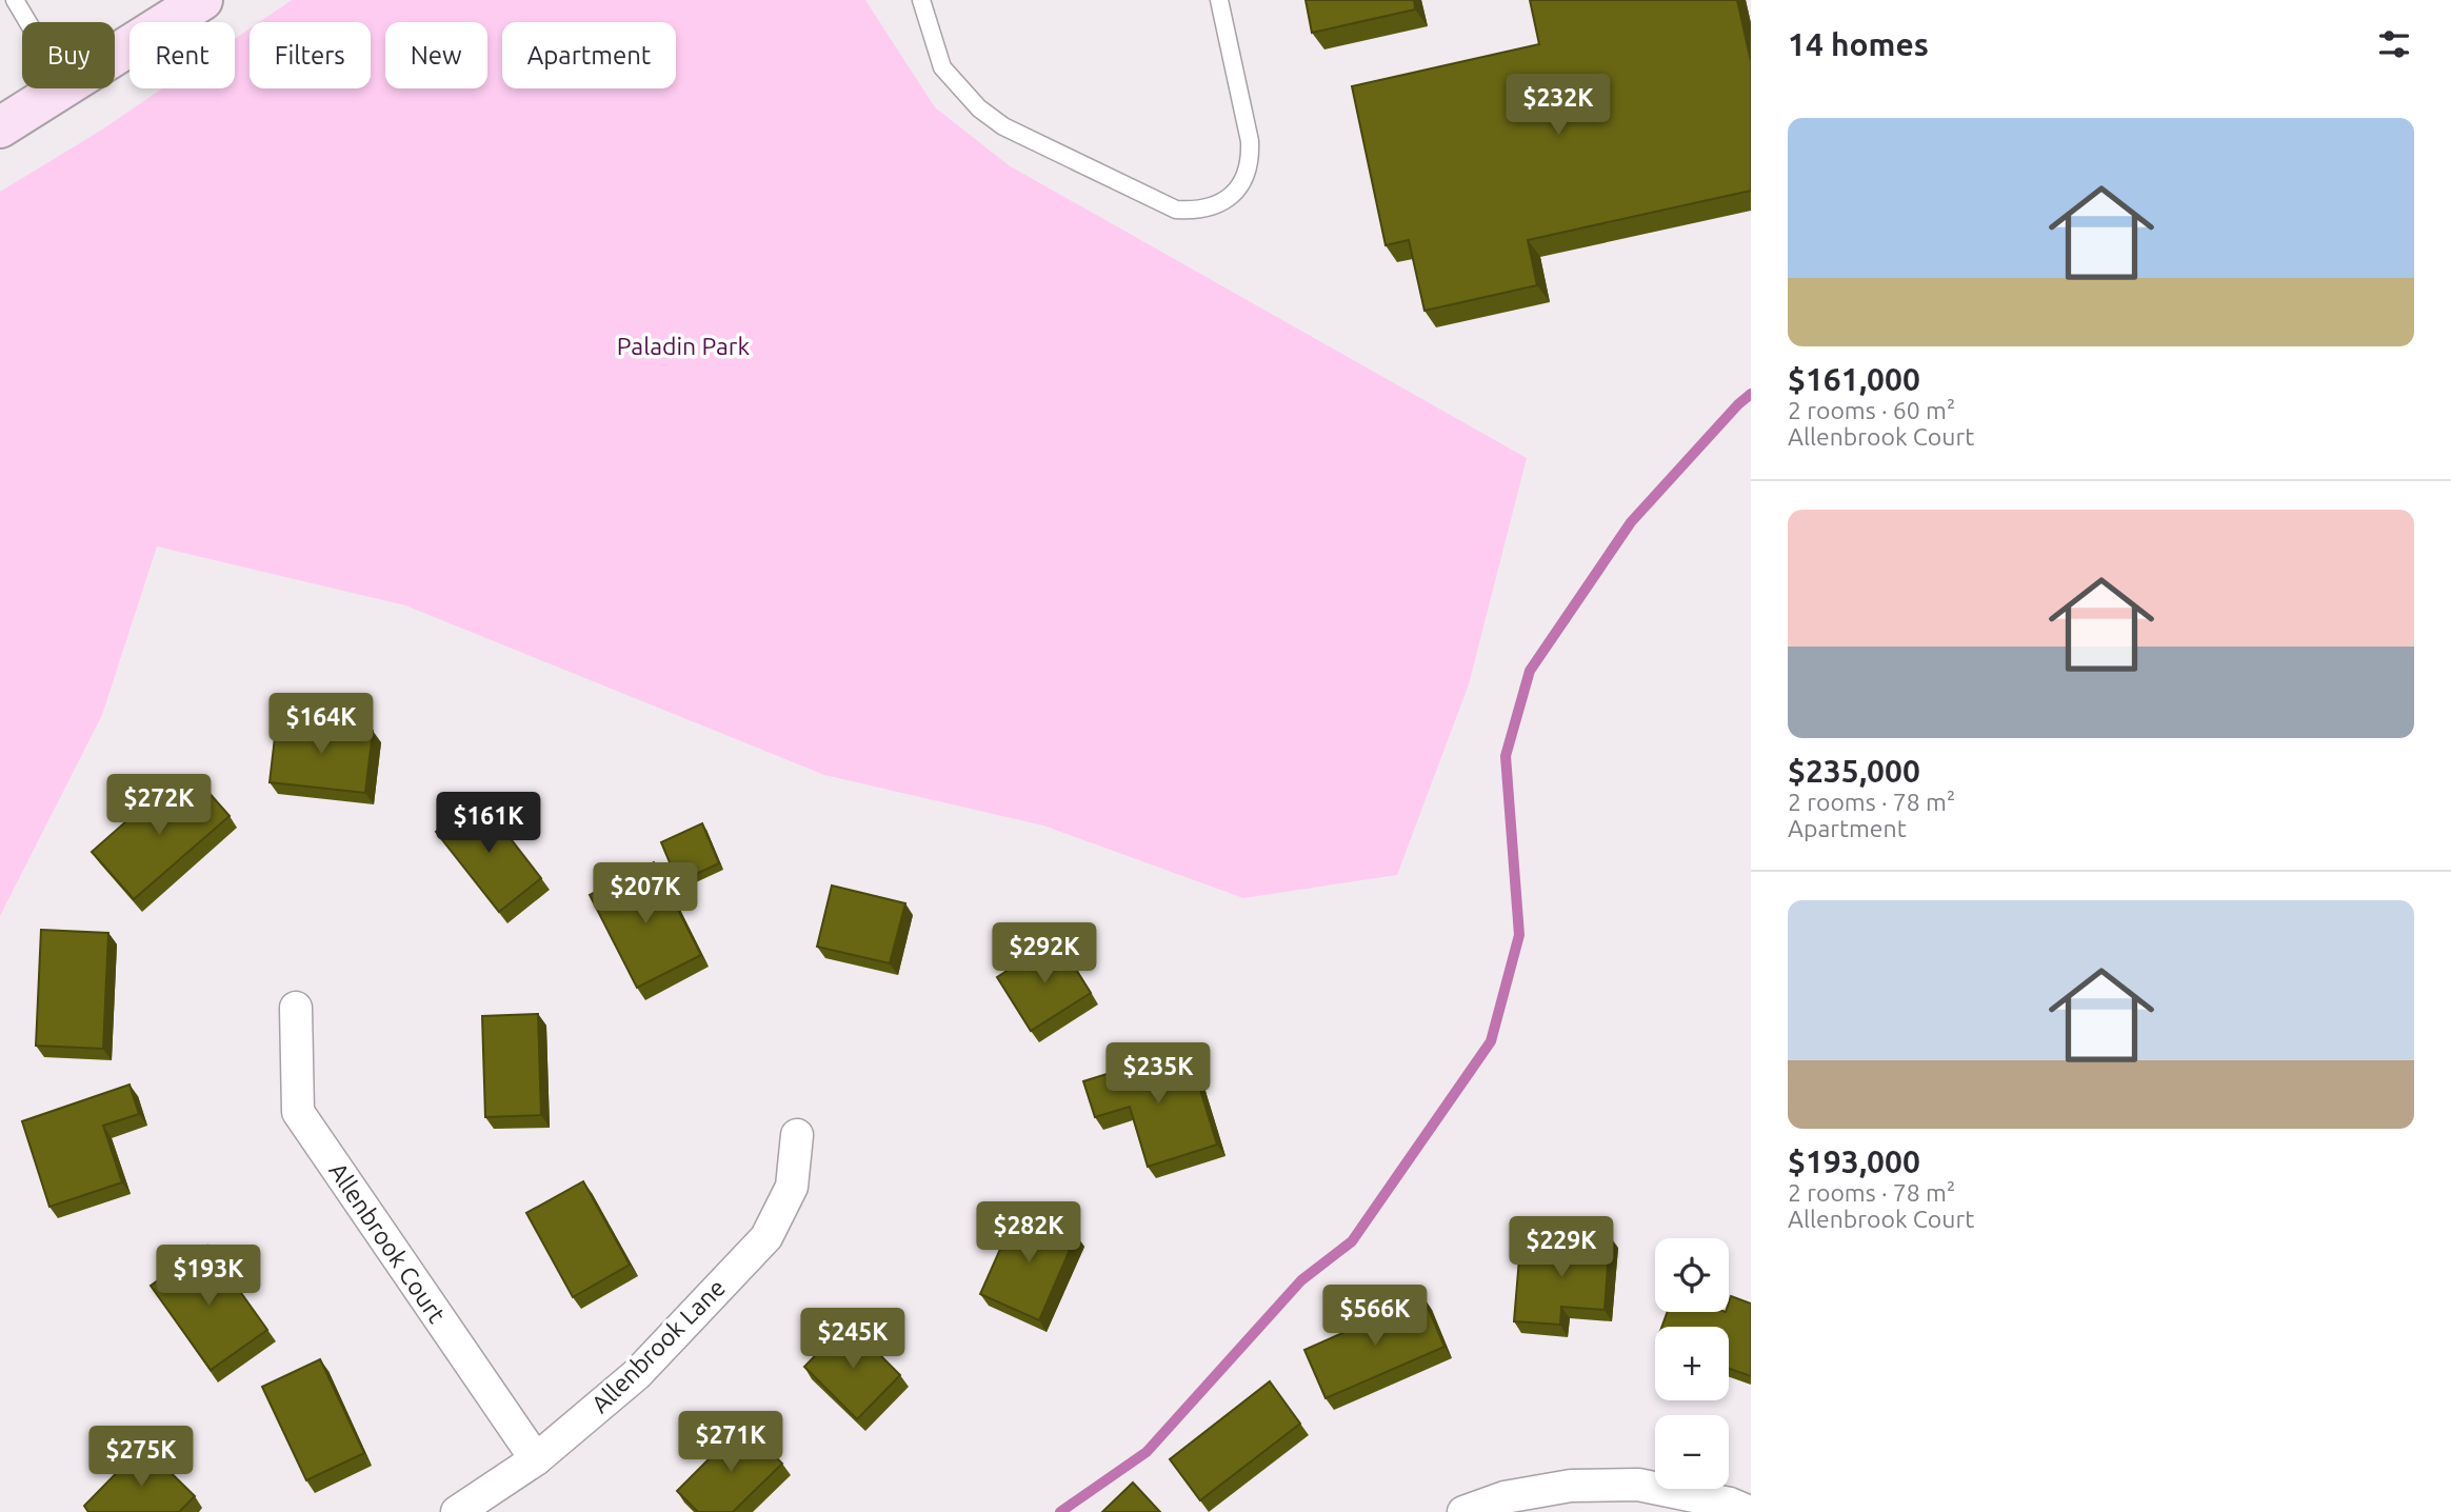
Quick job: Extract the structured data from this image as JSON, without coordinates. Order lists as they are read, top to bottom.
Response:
{
  "streets": {
    "street": ["Allenbrook Court", "Allenbrook Lane"]
  },
  "crossings": [
    ["Allenbrook Court", "Allenbrook Lane"]
  ],
  "parks": ["Paladin Park"],
  "page": {
    "heading": "14 homes",
    "chip": [
      "Buy",
      "Rent",
      "Filters",
      "New",
      "Apartment"
    ],
    "price": [
      "$232K",
      "$164K",
      "$272K",
      "$161K",
      "$207K",
      "$292K",
      "$235K",
      "$282K",
      "$229K",
      "$193K",
      "$566K",
      "$245K",
      "$271K",
      "$275K"
    ],
    "list": [
      {
        "name": "$161,000",
        "note": "2 rooms · 60 m² · Allenbrook Court"
      },
      {
        "name": "$235,000",
        "note": "2 rooms · 78 m² · Apartment"
      },
      {
        "name": "$193,000",
        "note": "2 rooms · 78 m² · Allenbrook Court"
      }
    ],
    "map_buttons": ["+", "−"]
  }
}
